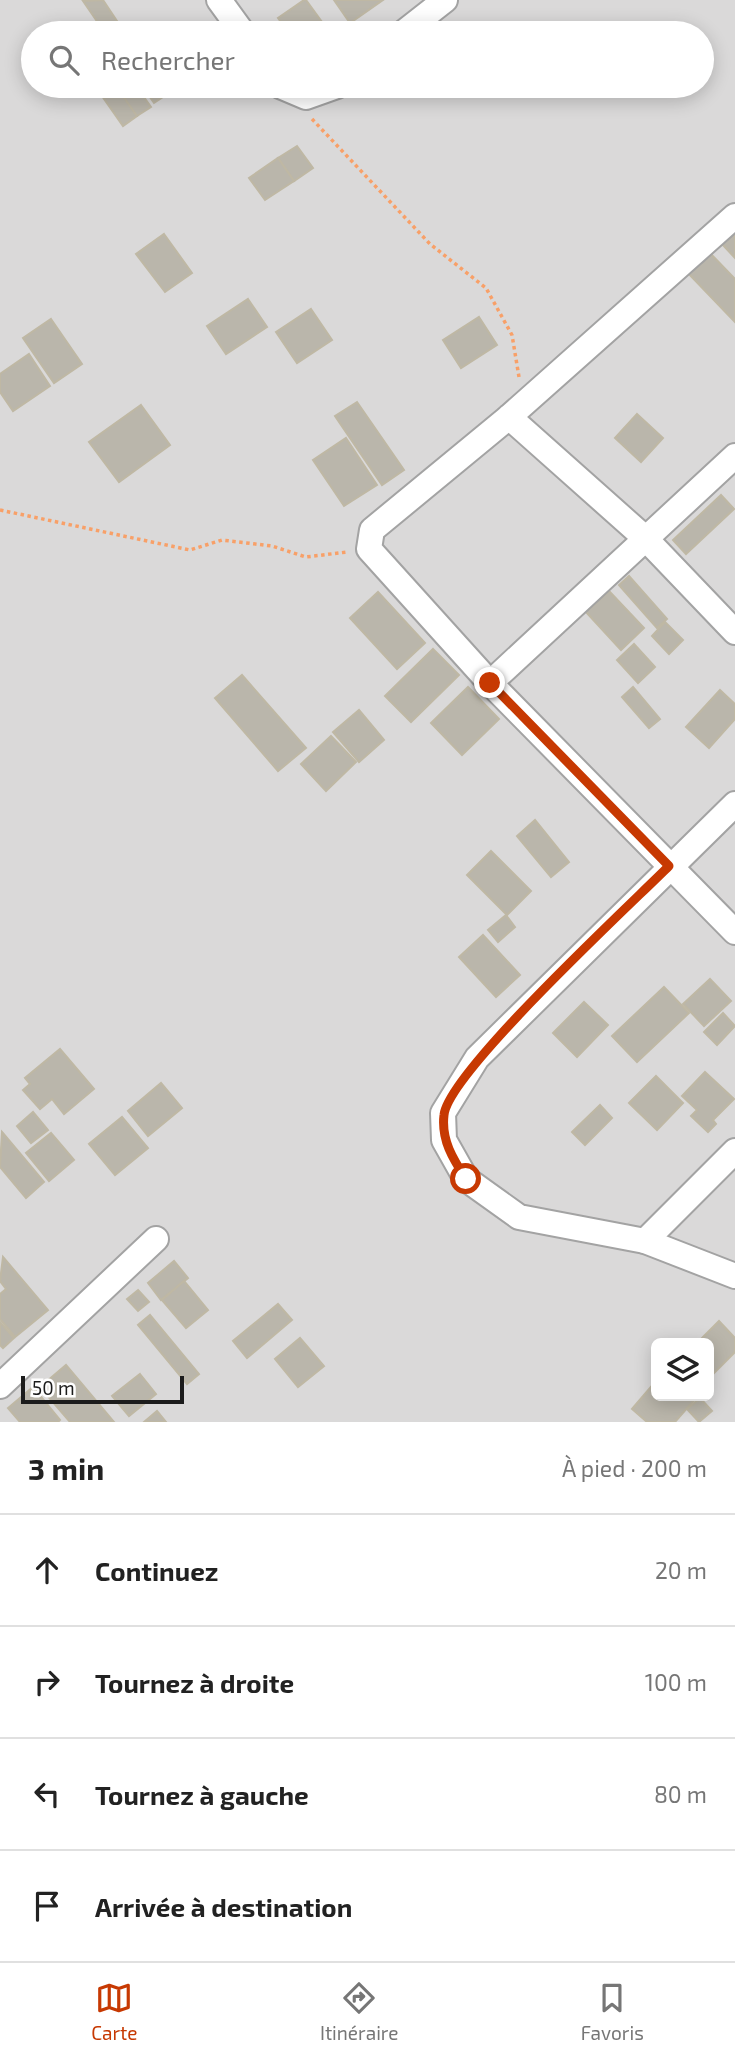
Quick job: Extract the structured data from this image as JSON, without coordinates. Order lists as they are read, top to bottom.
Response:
{
  "scale_bar": "50 m",
  "page": {
    "search": "Rechercher",
    "scale": "50 m",
    "heading": ["3 min", "À pied · 200 m"],
    "list": [
      ["Continuez", "20 m"],
      ["Tournez à droite", "100 m"],
      ["Tournez à gauche", "80 m"],
      "Arrivée à destination"
    ],
    "nav": ["Carte", "Itinéraire", "Favoris"]
  }
}
